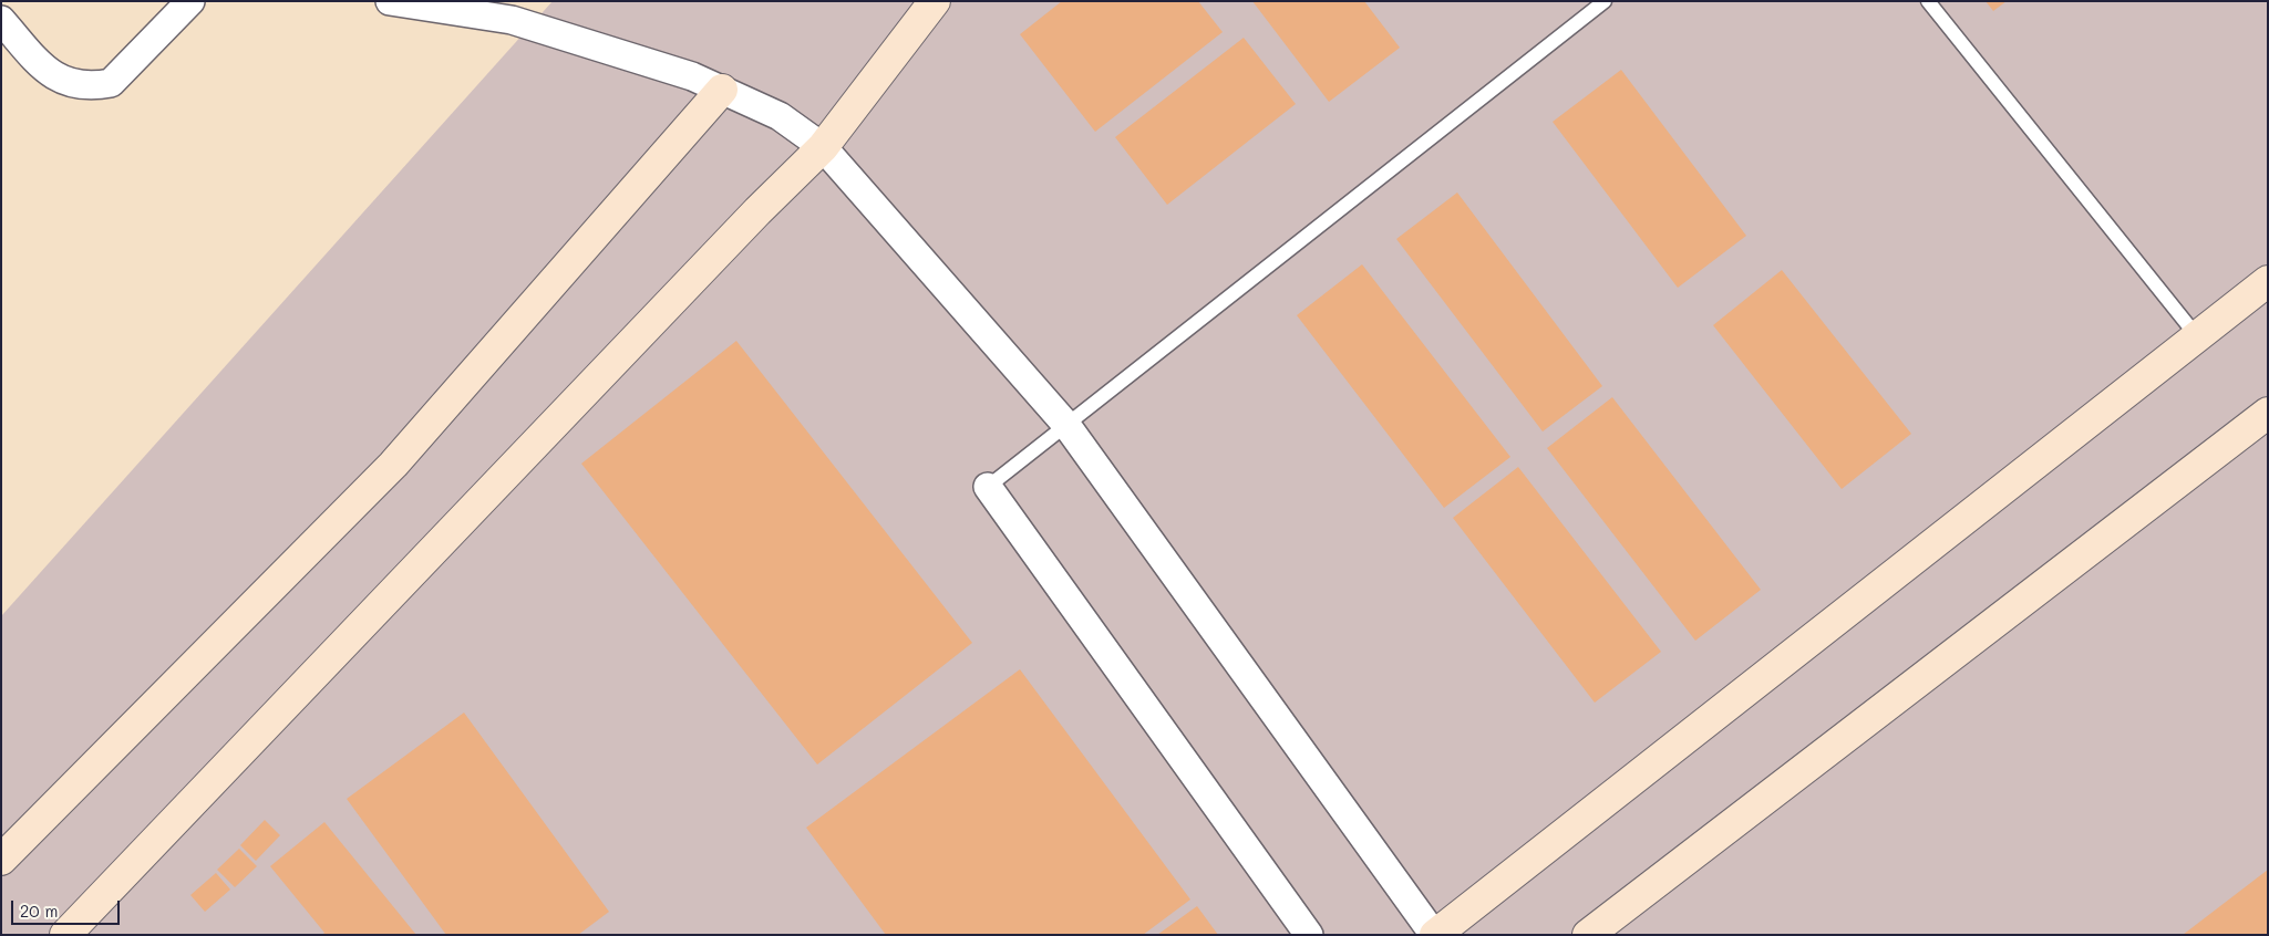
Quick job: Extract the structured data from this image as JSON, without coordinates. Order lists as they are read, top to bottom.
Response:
{
  "scale_bar": "20 m"
}
